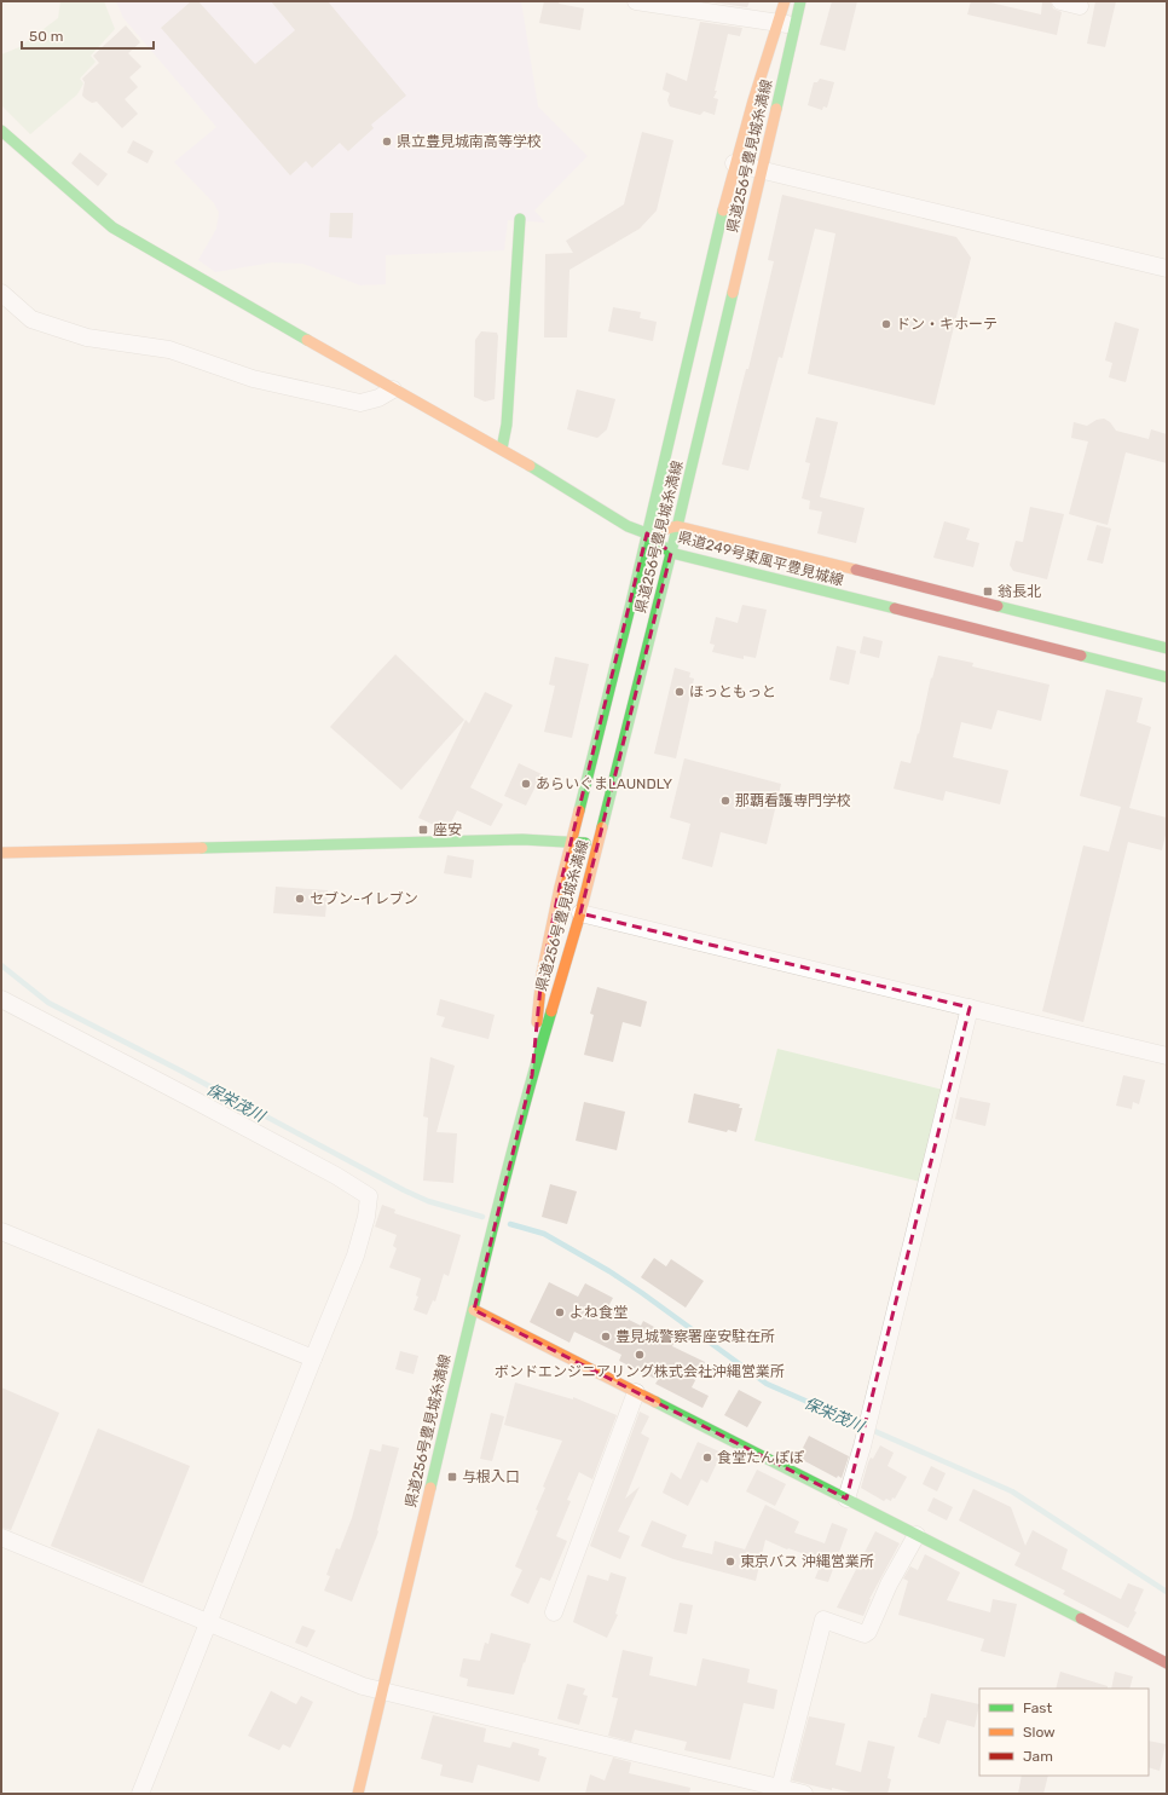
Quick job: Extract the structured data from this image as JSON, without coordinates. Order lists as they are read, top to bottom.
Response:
{
  "streets": {
    "main road": ["県道256号豊見城糸満線", "県道249号東風平豊見城線"]
  },
  "crossings": [
    ["県道256号豊見城糸満線", "県道249号東風平豊見城線"]
  ],
  "water": ["保栄茂川"],
  "places": {
    "other": [
      "県立豊見城南高等学校",
      "ドン・キホーテ",
      "ほっともっと",
      "あらいぐまLAUNDLY",
      "那覇看護専門学校",
      "セブン-イレブン",
      "よね食堂",
      "豊見城警察署座安駐在所",
      "ボンドエンジニアリング株式会社沖縄営業所",
      "食堂たんぽぽ",
      "東京バス 沖縄営業所"
    ],
    "transit": ["翁長北", "座安", "与根入口"]
  },
  "legend": ["Fast", "Slow", "Jam"],
  "scale_bar": "50 m"
}
